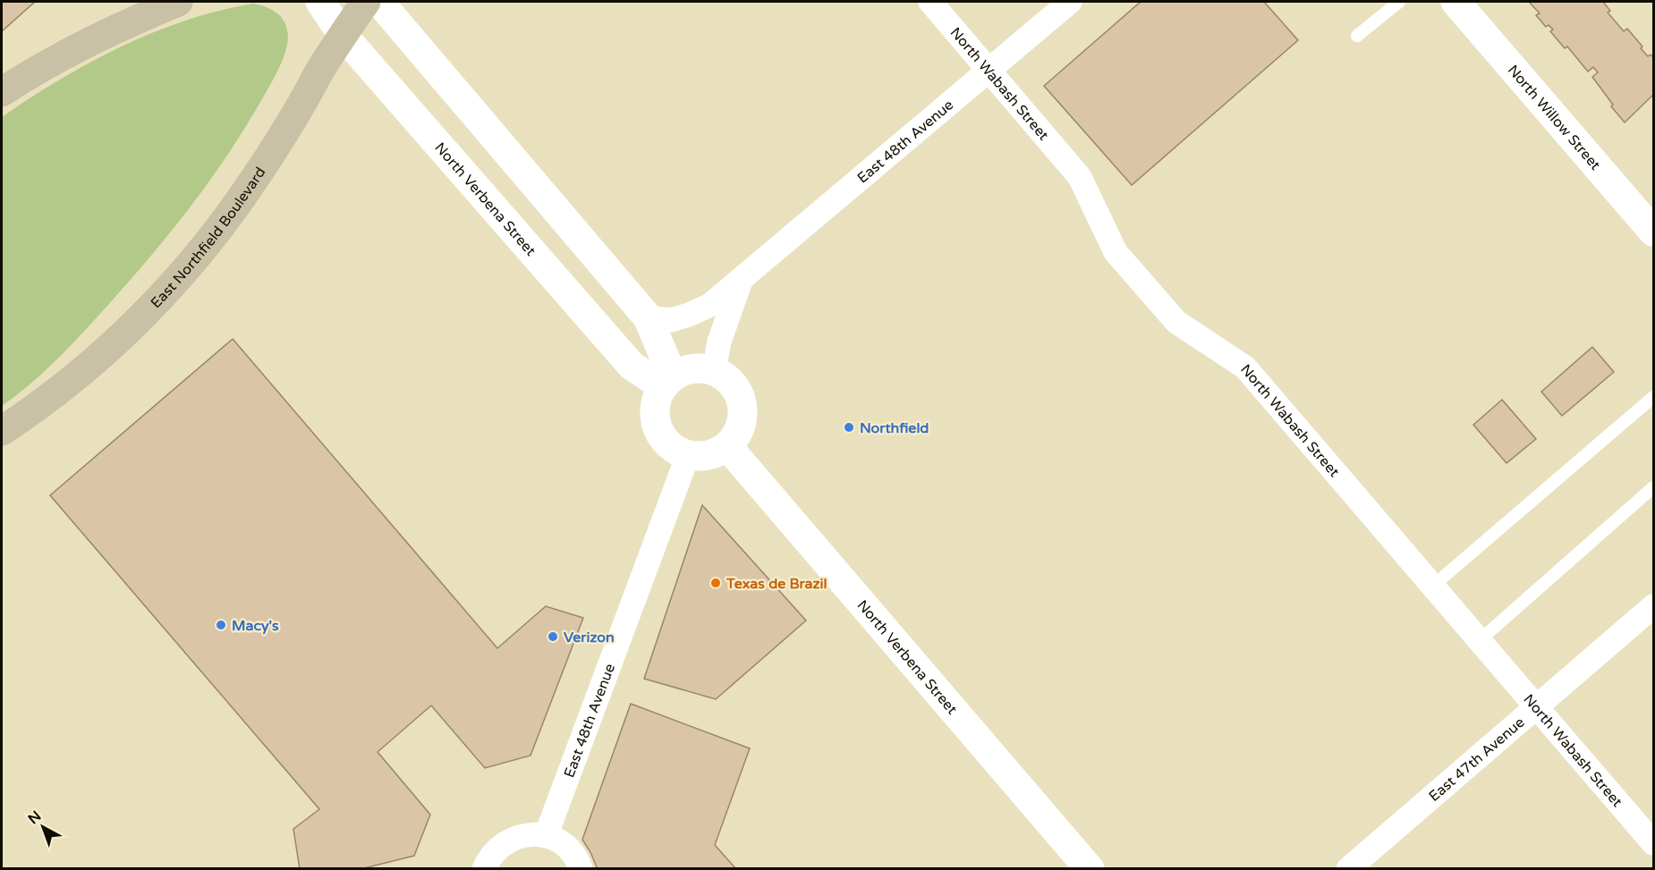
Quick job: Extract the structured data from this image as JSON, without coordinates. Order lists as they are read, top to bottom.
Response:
{
  "streets": {
    "main road": ["East Northfield Boulevard"],
    "street": [
      "North Wabash Street",
      "North Willow Street",
      "East 48th Avenue",
      "North Verbena Street",
      "East 47th Avenue"
    ]
  },
  "crossings": [
    ["North Wabash Street", "East 48th Avenue"],
    ["North Wabash Street", "East 47th Avenue"],
    ["East 48th Avenue", "North Verbena Street"],
    ["North Verbena Street", "East Northfield Boulevard"]
  ],
  "places": [
    "Northfield",
    "Texas de Brazil",
    "Macy's",
    "Verizon"
  ],
  "north": "top left"
}
